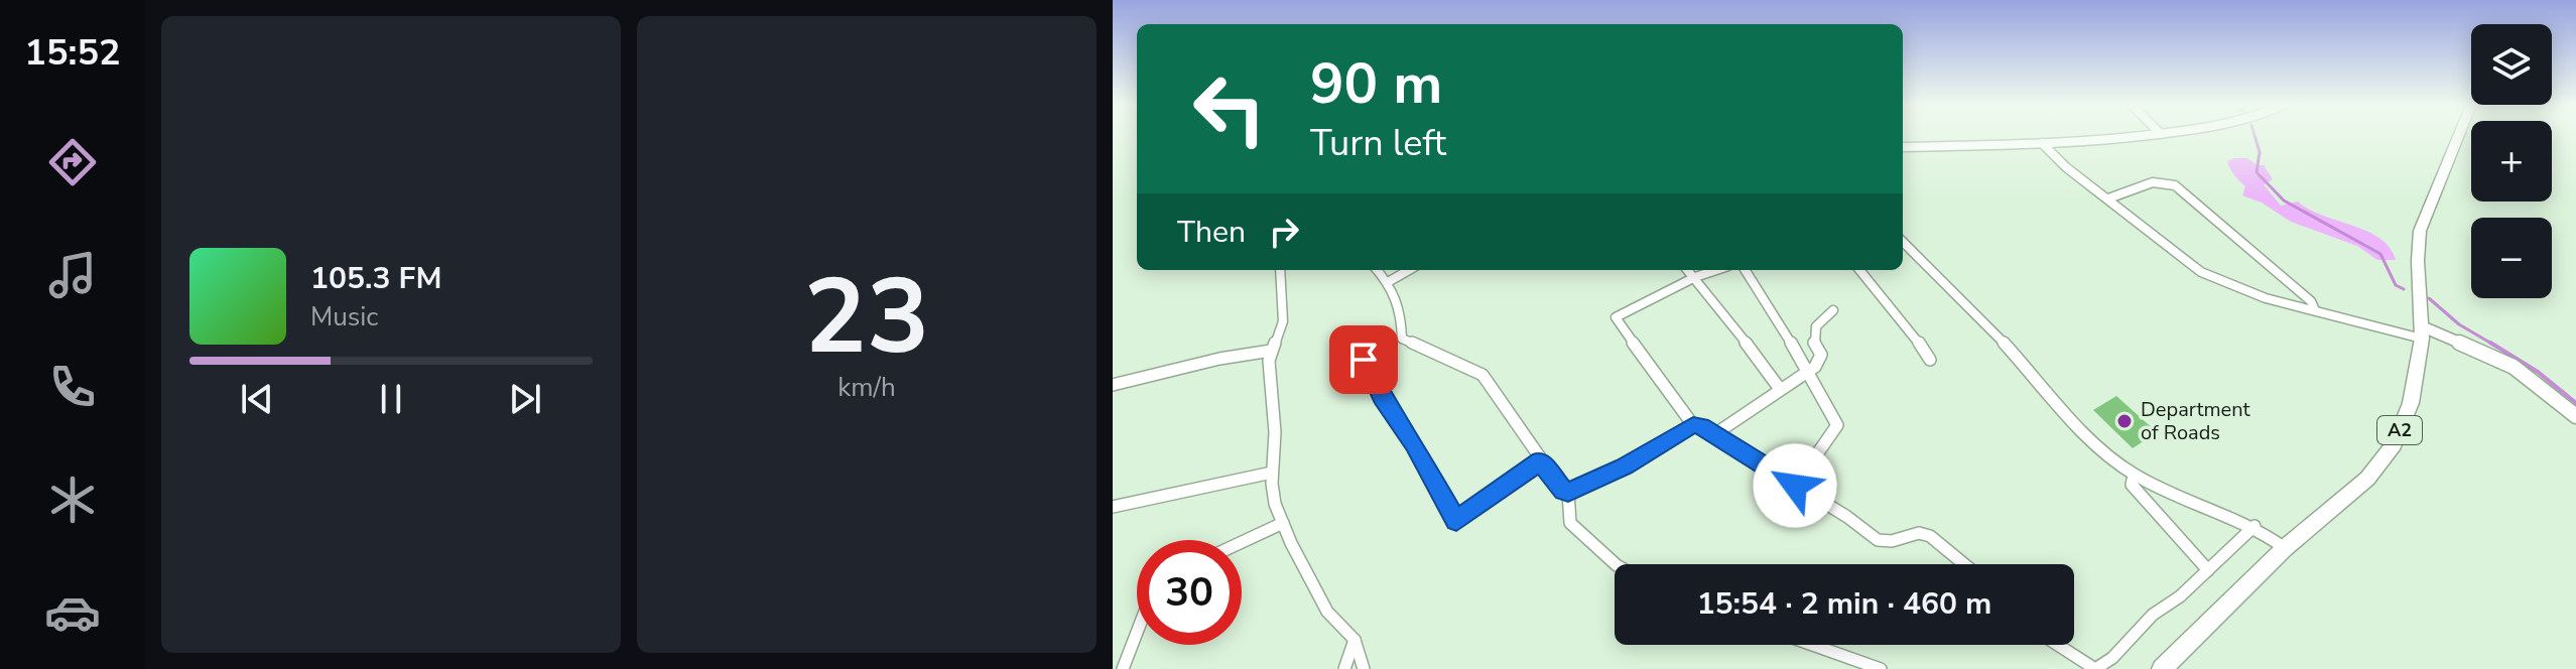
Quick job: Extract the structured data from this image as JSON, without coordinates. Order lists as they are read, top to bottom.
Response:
{
  "streets": {
    "main road": ["A2"]
  },
  "places": ["Department of Roads"],
  "page": {
    "tabs": "15:52",
    "tile": ["23", "km/h"],
    "map_buttons": ["+", "−"],
    "turn": ["90 m", "Turn left"],
    "then": "Then",
    "song": ["105.3 FM", "Music"],
    "limit": "30",
    "trip": "15:54 · 2 min · 460 m"
  }
}
